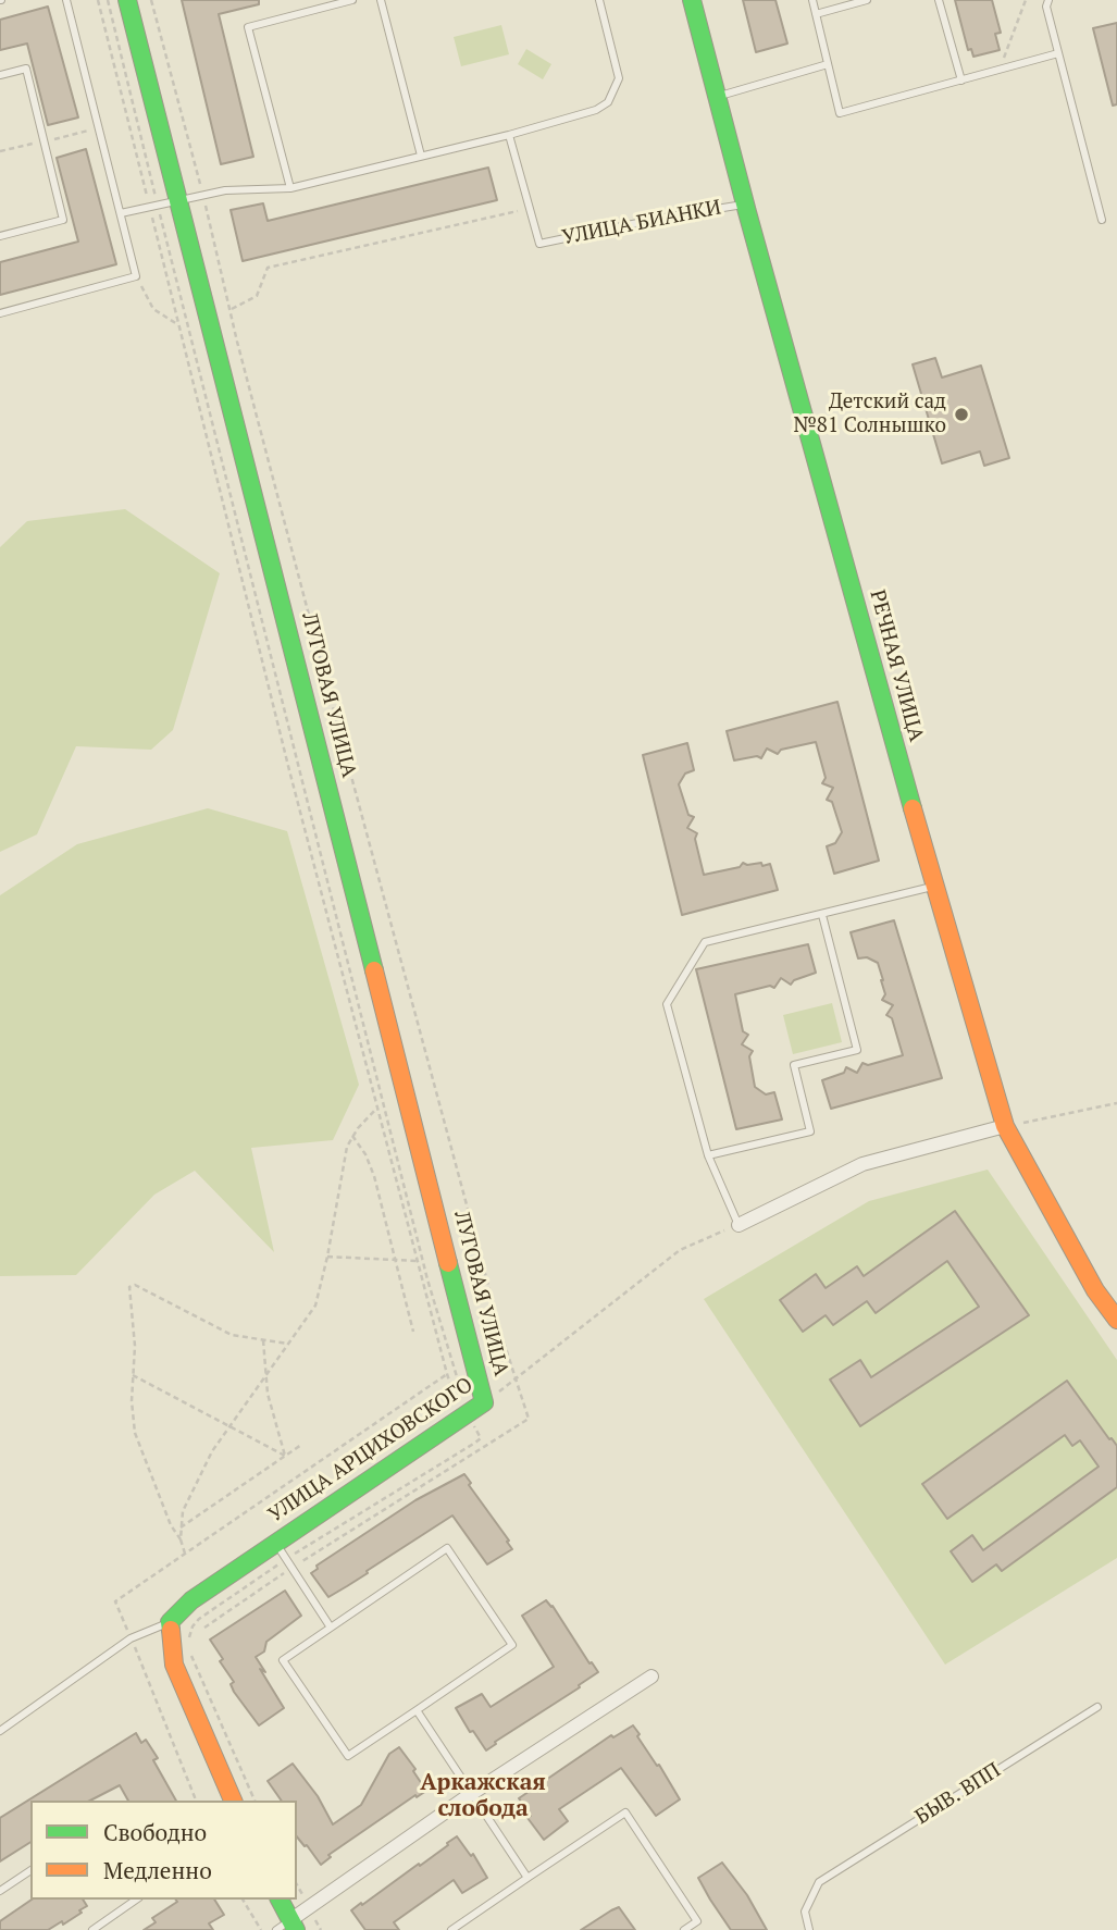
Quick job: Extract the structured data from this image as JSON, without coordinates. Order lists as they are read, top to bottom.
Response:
{
  "streets": {
    "street": ["РЕЧНАЯ УЛИЦА", "ЛУГОВАЯ УЛИЦА", "УЛИЦА АРЦИХОВСКОГО"],
    "lane": ["УЛИЦА БИАНКИ", "БЫВ. ВПП"]
  },
  "crossings": [
    ["УЛИЦА БИАНКИ", "РЕЧНАЯ УЛИЦА"],
    ["ЛУГОВАЯ УЛИЦА", "УЛИЦА АРЦИХОВСКОГО"]
  ],
  "districts": ["Аркажская слобода"],
  "places": ["Детский сад №81 Солнышко"],
  "legend": ["Свободно", "Медленно"]
}
